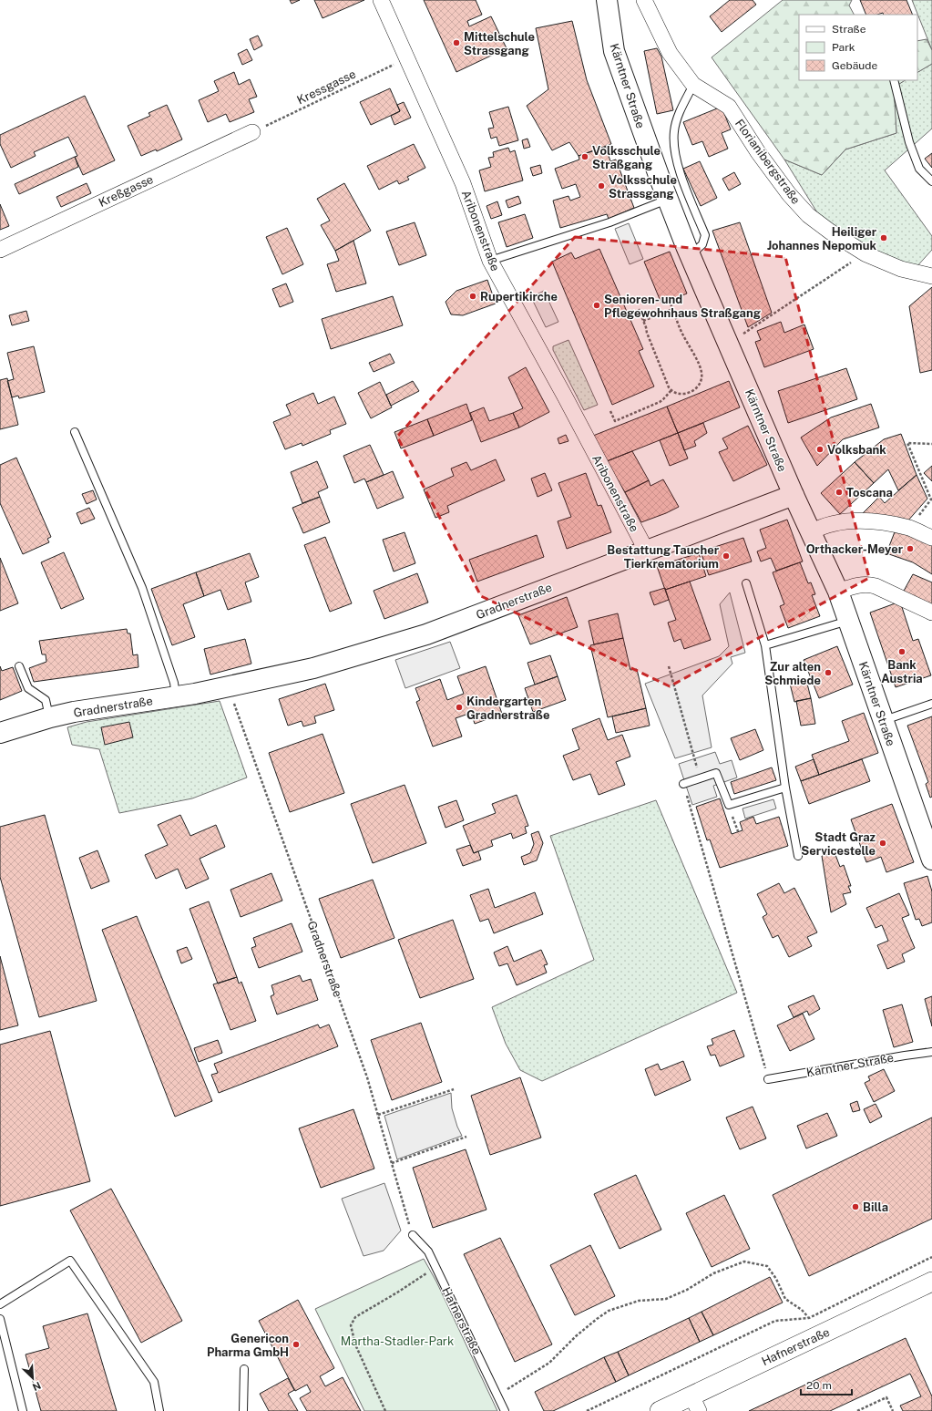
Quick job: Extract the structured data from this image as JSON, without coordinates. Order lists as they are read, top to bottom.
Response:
{
  "streets": {
    "main road": ["Kärntner Straße", "Gradnerstraße"],
    "street": [
      "Florianibergstraße",
      "Kreßgasse",
      "Aribonenstraße",
      "Hafnerstraße"
    ],
    "path": ["Kressgasse"]
  },
  "crossings": [
    ["Kärntner Straße", "Gradnerstraße"],
    ["Kressgasse", "Kreßgasse"],
    ["Kressgasse", "Aribonenstraße"],
    ["Aribonenstraße", "Gradnerstraße"],
    ["Gradnerstraße", "Hafnerstraße"]
  ],
  "parks": ["Martha-Stadler-Park"],
  "places": [
    "Mittelschule Strassgang",
    "Volksschule Straßgang",
    "Volksschule Strassgang",
    "Heiliger Johannes Nepomuk",
    "Rupertikirche",
    "Senioren- und Pflegewohnhaus Straßgang",
    "Volksbank",
    "Toscana",
    "Orthacker-Meyer",
    "Bestattung Taucher Tierkrematorium",
    "Bank Austria",
    "Zur alten Schmiede",
    "Kindergarten Gradnerstraße",
    "Stadt Graz Servicestelle",
    "Billa",
    "Genericon Pharma GmbH"
  ],
  "legend": ["Straße", "Park", "Gebäude"],
  "scale_bar": "20 m",
  "north": "bottom right"
}
